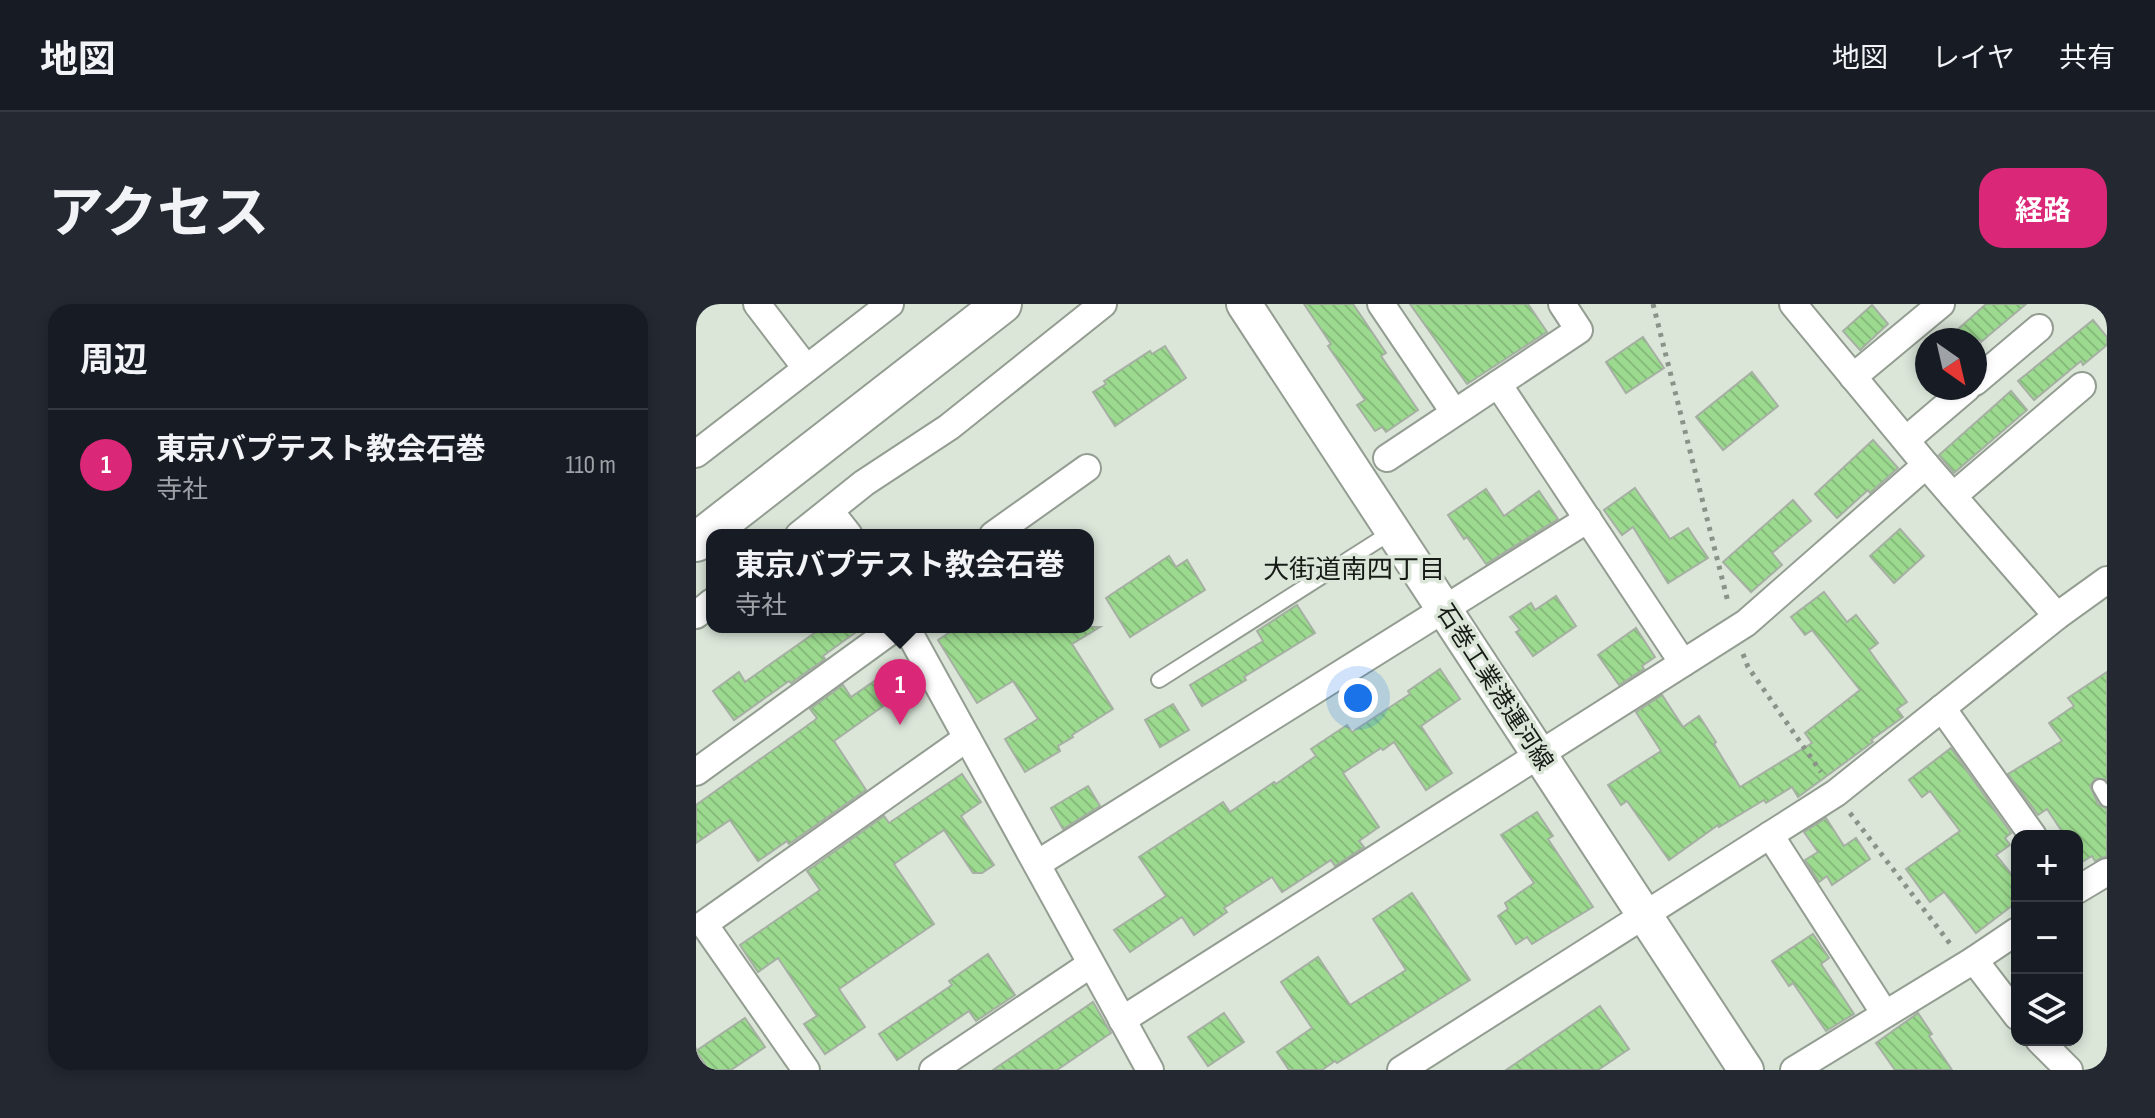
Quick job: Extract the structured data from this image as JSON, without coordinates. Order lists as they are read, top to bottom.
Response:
{
  "streets": {
    "street": ["石巻工業港運河線"]
  },
  "districts": ["大街道南四丁目"],
  "north": "bottom right",
  "page": {
    "header": "地図",
    "nav": ["地図", "レイヤ", "共有"],
    "title": "アクセス",
    "buttons": "経路",
    "heading": "周辺",
    "list": [
      {
        "mark": "1",
        "name": "東京バプテスト教会石巻",
        "note": "寺社",
        "value": "110 m"
      }
    ],
    "popup": ["東京バプテスト教会石巻", "寺社"],
    "pins": "1",
    "map_buttons": ["+", "−"]
  }
}
